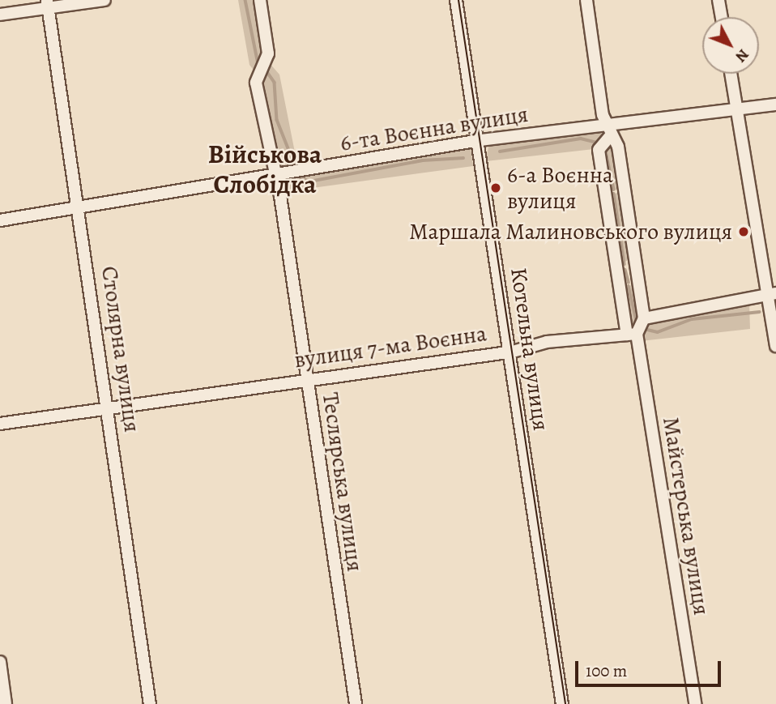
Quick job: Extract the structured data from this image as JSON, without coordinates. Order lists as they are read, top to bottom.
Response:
{
  "streets": {
    "street": [
      "6-та Воєнна вулиця",
      "вулиця 7-ма Воєнна",
      "Столярна вулиця",
      "Котельна вулиця",
      "Теслярська вулиця",
      "Майстерська вулиця"
    ]
  },
  "crossings": [
    ["6-та Воєнна вулиця", "Столярна вулиця"],
    ["6-та Воєнна вулиця", "Котельна вулиця"],
    ["6-та Воєнна вулиця", "Теслярська вулиця"],
    ["вулиця 7-ма Воєнна", "Столярна вулиця"],
    ["вулиця 7-ма Воєнна", "Котельна вулиця"],
    ["вулиця 7-ма Воєнна", "Теслярська вулиця"],
    ["вулиця 7-ма Воєнна", "Майстерська вулиця"]
  ],
  "districts": ["Військова Слобідка"],
  "places": ["6-а Воєнна вулиця", "Маршала Малиновського вулиця"],
  "scale_bar": "100 m",
  "north": "bottom right"
}
